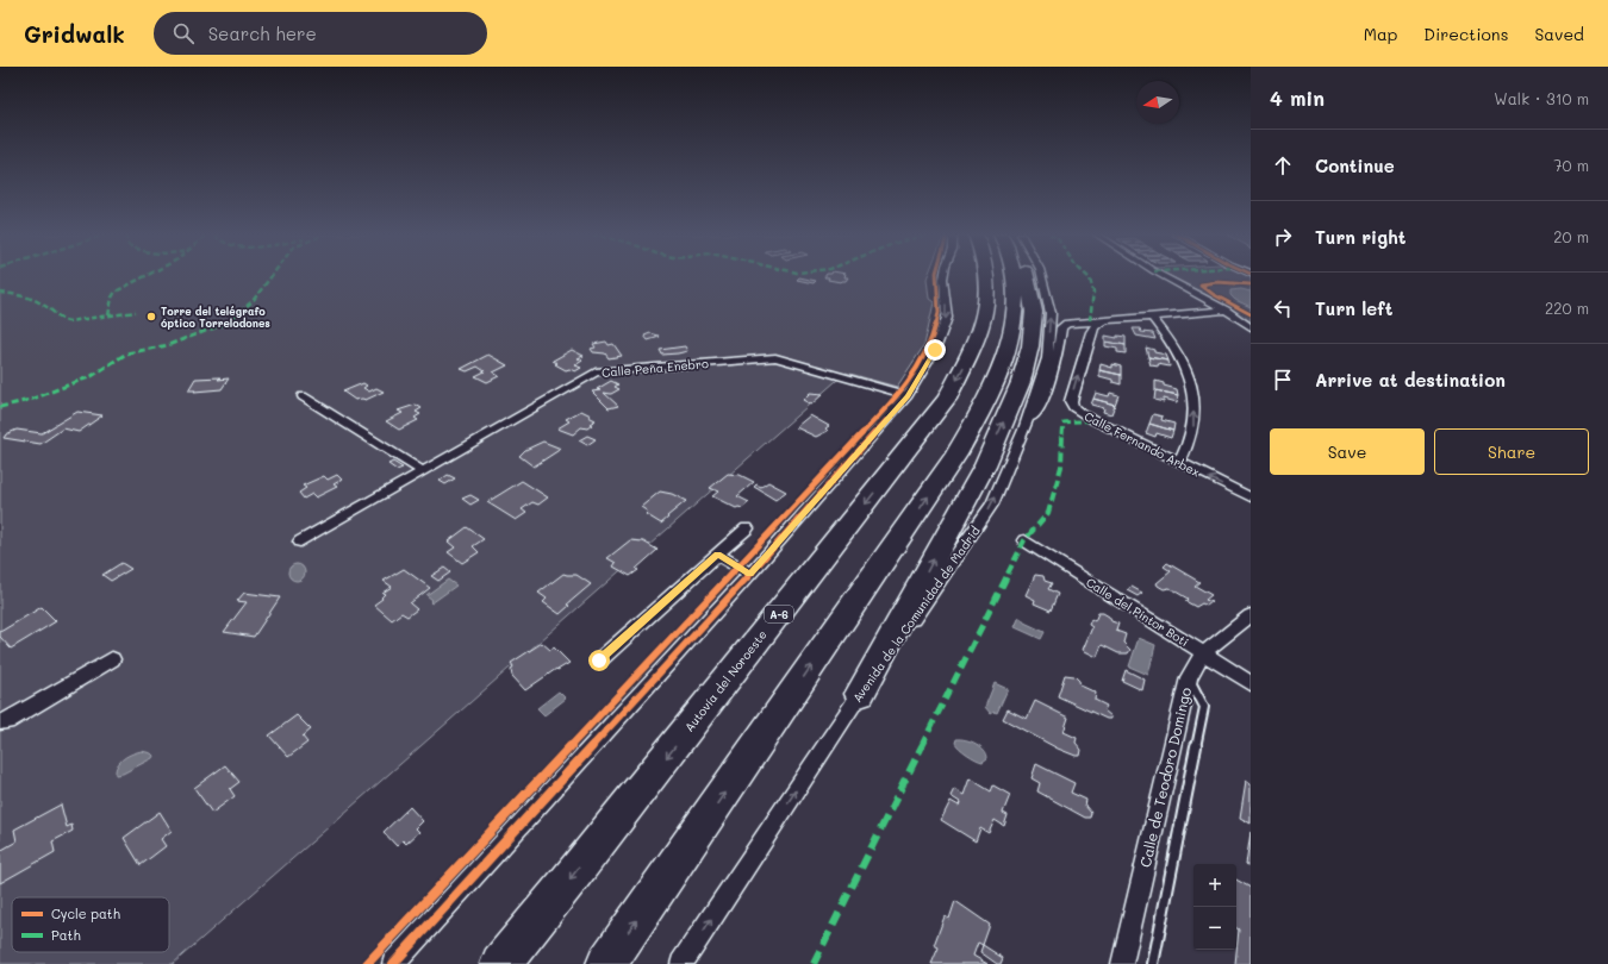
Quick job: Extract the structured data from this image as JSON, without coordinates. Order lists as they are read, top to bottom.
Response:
{
  "streets": {
    "highway": ["A-6", "Autovía del Noroeste"],
    "street": [
      "Calle Peña Enebro",
      "Calle Fernando Arbex",
      "Calle del Pintor Boti",
      "Avenida de la Comunidad de Madrid",
      "Calle de Teodoro Domingo"
    ]
  },
  "crossings": [
    ["Calle del Pintor Boti", "Calle de Teodoro Domingo"]
  ],
  "one_way": ["Avenida de la Comunidad de Madrid"],
  "places": ["Torre del telégrafo óptico Torrelodones"],
  "legend": ["Cycle path", "Path"],
  "north": "left",
  "page": {
    "header": "Gridwalk",
    "search": "Search here",
    "nav": ["Map", "Directions", "Saved"],
    "heading": ["4 min", "Walk · 310 m"],
    "list": [
      ["Continue", "70 m"],
      ["Turn right", "20 m"],
      ["Turn left", "220 m"],
      "Arrive at destination"
    ],
    "buttons": ["Save", "Share"],
    "map_buttons": ["+", "−"]
  }
}
